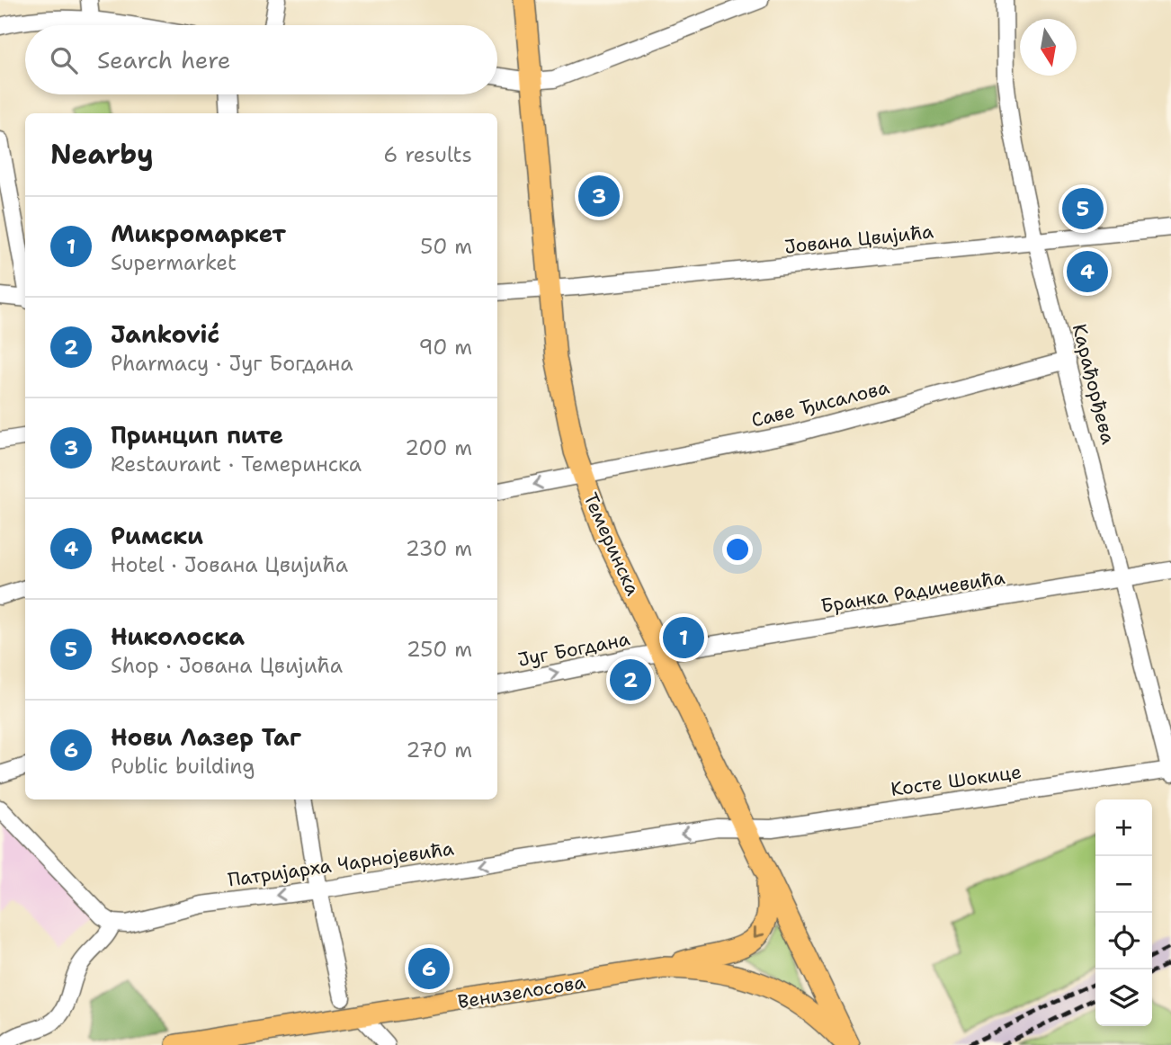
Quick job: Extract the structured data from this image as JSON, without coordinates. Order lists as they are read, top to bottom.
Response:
{
  "streets": {
    "main road": ["Темеринска", "Венизелосова"],
    "street": [
      "Јована Цвијића",
      "Карађорђева",
      "Саве Ђисалова",
      "Бранка Радичевића",
      "Југ Богдана",
      "Косте Шокице",
      "Патријарха Чарнојевића"
    ]
  },
  "crossings": [
    ["Јована Цвијића", "Карађорђева"],
    ["Јована Цвијића", "Темеринска"],
    ["Карађорђева", "Саве Ђисалова"],
    ["Карађорђева", "Бранка Радичевића"],
    ["Карађорђева", "Косте Шокице"],
    ["Саве Ђисалова", "Темеринска"],
    ["Темеринска", "Бранка Радичевића"],
    ["Темеринска", "Југ Богдана"],
    ["Темеринска", "Косте Шокице"],
    ["Темеринска", "Патријарха Чарнојевића"],
    ["Темеринска", "Венизелосова"],
    ["Бранка Радичевића", "Југ Богдана"],
    ["Косте Шокице", "Патријарха Чарнојевића"]
  ],
  "one_way": ["Југ Богдана", "Патријарха Чарнојевића"],
  "north": "bottom",
  "page": {
    "search": "Search here",
    "heading": ["Nearby", "6 results"],
    "pins": [
      "3",
      "5",
      "4",
      "1",
      "2",
      "6"
    ],
    "list": [
      {
        "mark": "1",
        "name": "Микромаркет",
        "note": "Supermarket",
        "value": "50 m"
      },
      {
        "mark": "2",
        "name": "Janković",
        "note": "Pharmacy · Југ Богдана",
        "value": "90 m"
      },
      {
        "mark": "3",
        "name": "Принцип пите",
        "note": "Restaurant · Темеринска",
        "value": "200 m"
      },
      {
        "mark": "4",
        "name": "Римски",
        "note": "Hotel · Јована Цвијића",
        "value": "230 m"
      },
      {
        "mark": "5",
        "name": "Николоска",
        "note": "Shop · Јована Цвијића",
        "value": "250 m"
      },
      {
        "mark": "6",
        "name": "Нови Лазер Таг",
        "note": "Public building",
        "value": "270 m"
      }
    ],
    "map_buttons": ["+", "−"]
  }
}
